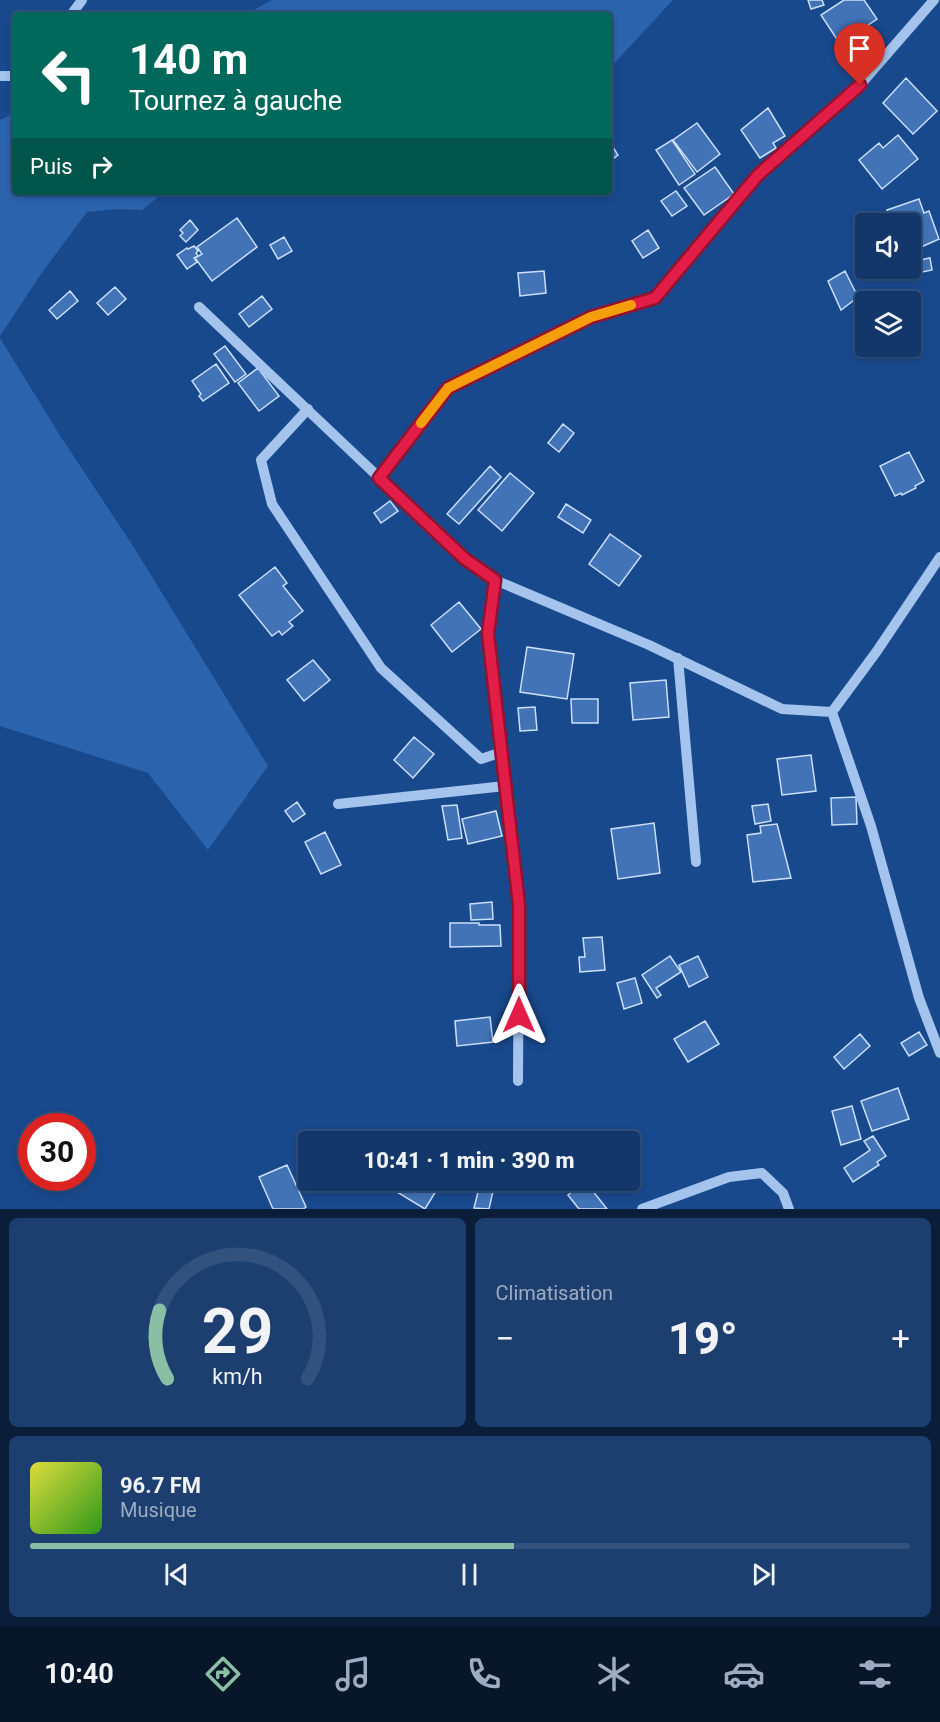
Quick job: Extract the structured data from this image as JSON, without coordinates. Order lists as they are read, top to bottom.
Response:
{
  "page": {
    "turn": ["140 m", "Tournez à gauche"],
    "then": "Puis",
    "limit": "30",
    "trip": "10:41 · 1 min · 390 m",
    "tile": "Climatisation",
    "heat": ["−", "19°", "+"],
    "song": ["96.7 FM", "Musique"],
    "tabs": "10:40",
    "gauge": ["29", "km/h"]
  }
}
